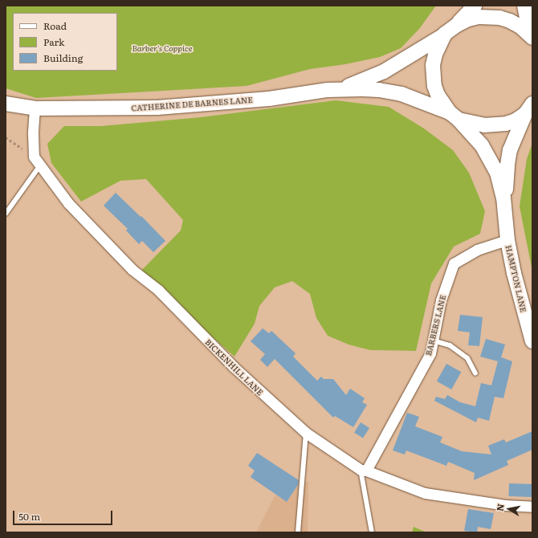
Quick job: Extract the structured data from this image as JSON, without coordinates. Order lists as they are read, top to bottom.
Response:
{
  "streets": {
    "main road": ["CATHERINE DE BARNES LANE", "HAMPTON LANE"],
    "street": ["BARBERS LANE", "BICKENHILL LANE"]
  },
  "crossings": [
    ["CATHERINE DE BARNES LANE", "HAMPTON LANE"],
    ["HAMPTON LANE", "BARBERS LANE"],
    ["BARBERS LANE", "BICKENHILL LANE"]
  ],
  "parks": ["Barber's Coppice"],
  "legend": ["Road", "Park", "Building"],
  "scale_bar": "50 m",
  "north": "left"
}
